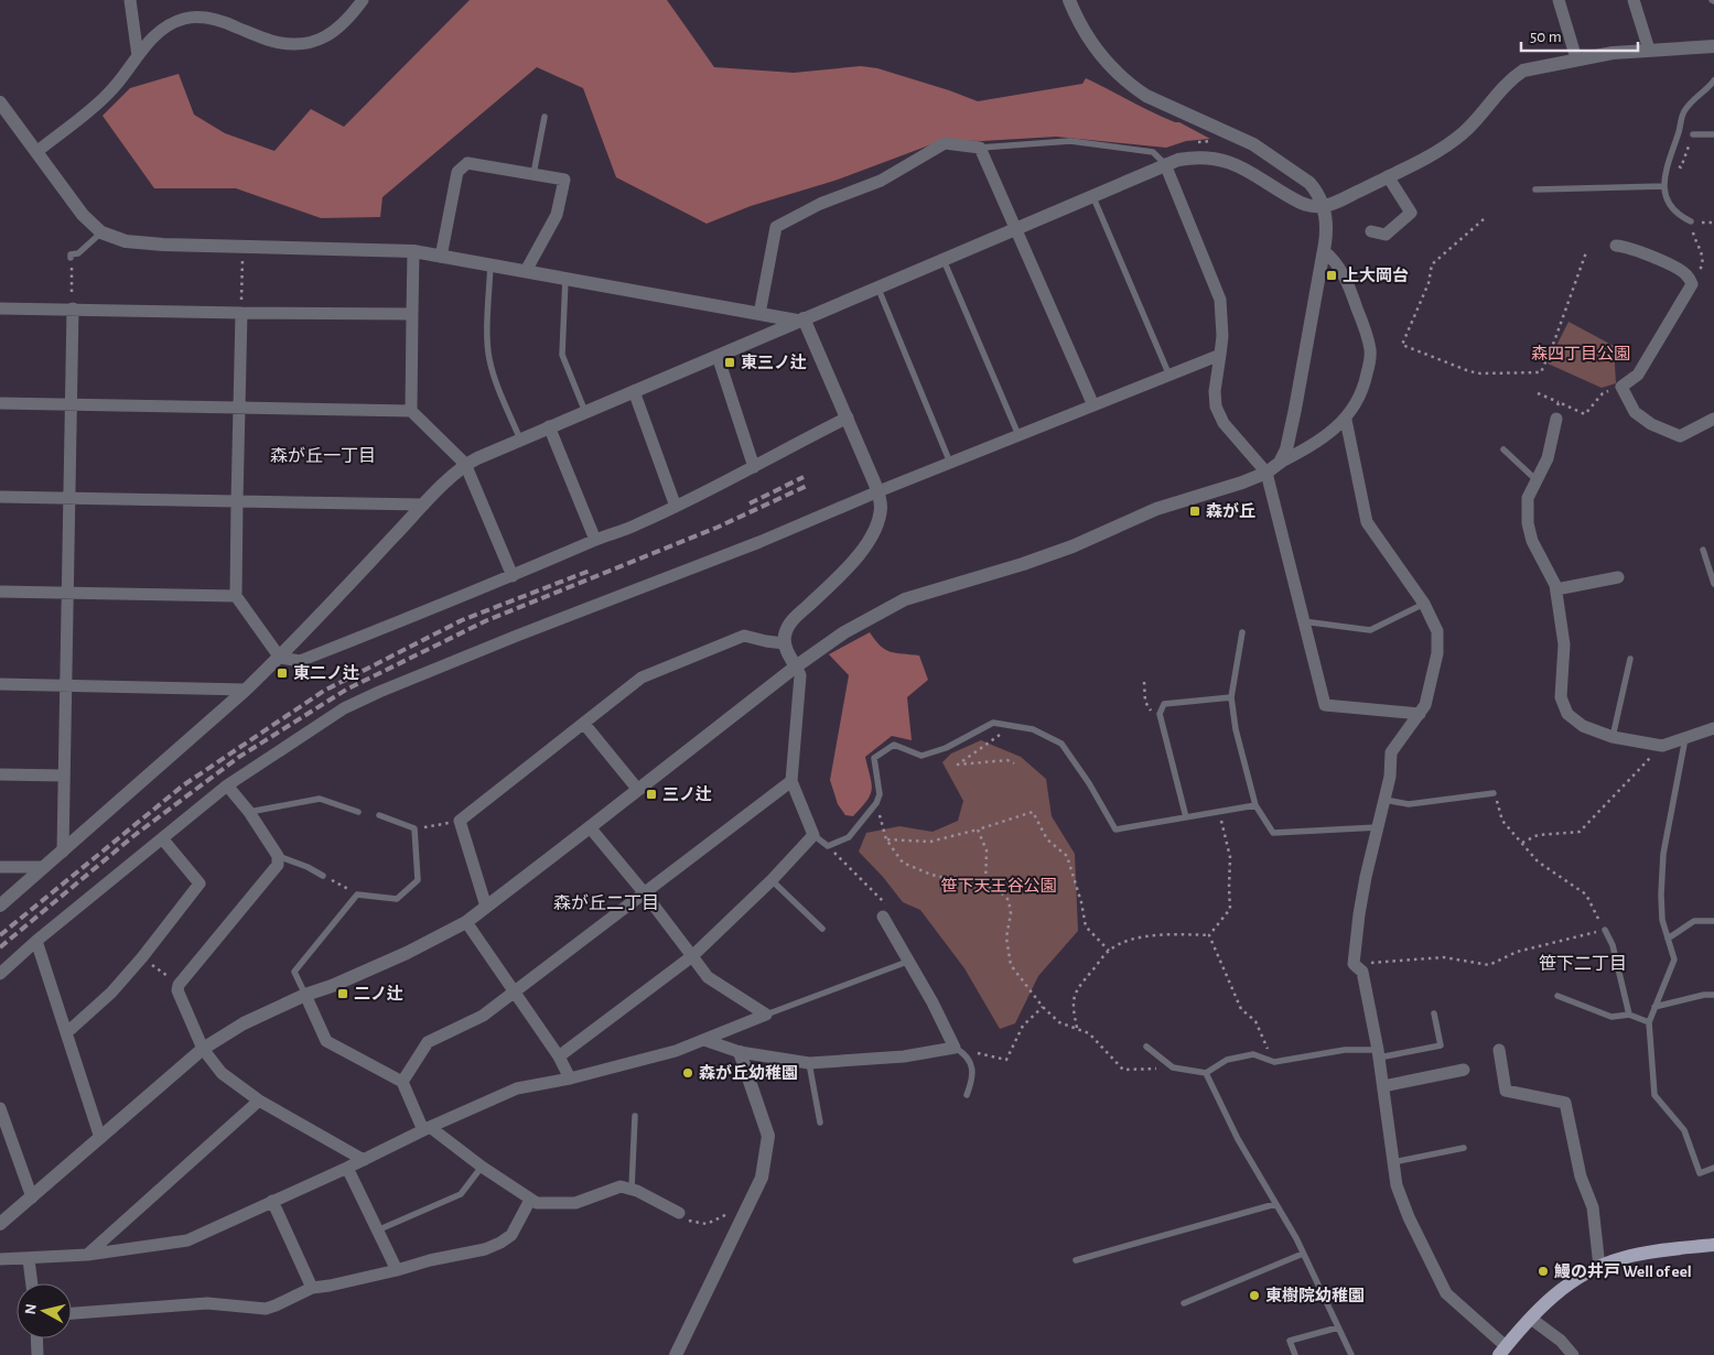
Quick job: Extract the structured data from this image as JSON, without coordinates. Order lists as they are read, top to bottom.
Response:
{
  "districts": ["森が丘一丁目", "森が丘二丁目", "笹下二丁目"],
  "parks": ["森四丁目公園", "笹下天王谷公園"],
  "places": {
    "transit": [
      "上大岡台",
      "東三ノ辻",
      "森が丘",
      "東二ノ辻",
      "三ノ辻",
      "二ノ辻"
    ],
    "other": ["森が丘幼稚園", "鰻の井戸 Well of eel", "東樹院幼稚園"]
  },
  "scale_bar": "50 m",
  "north": "left"
}
